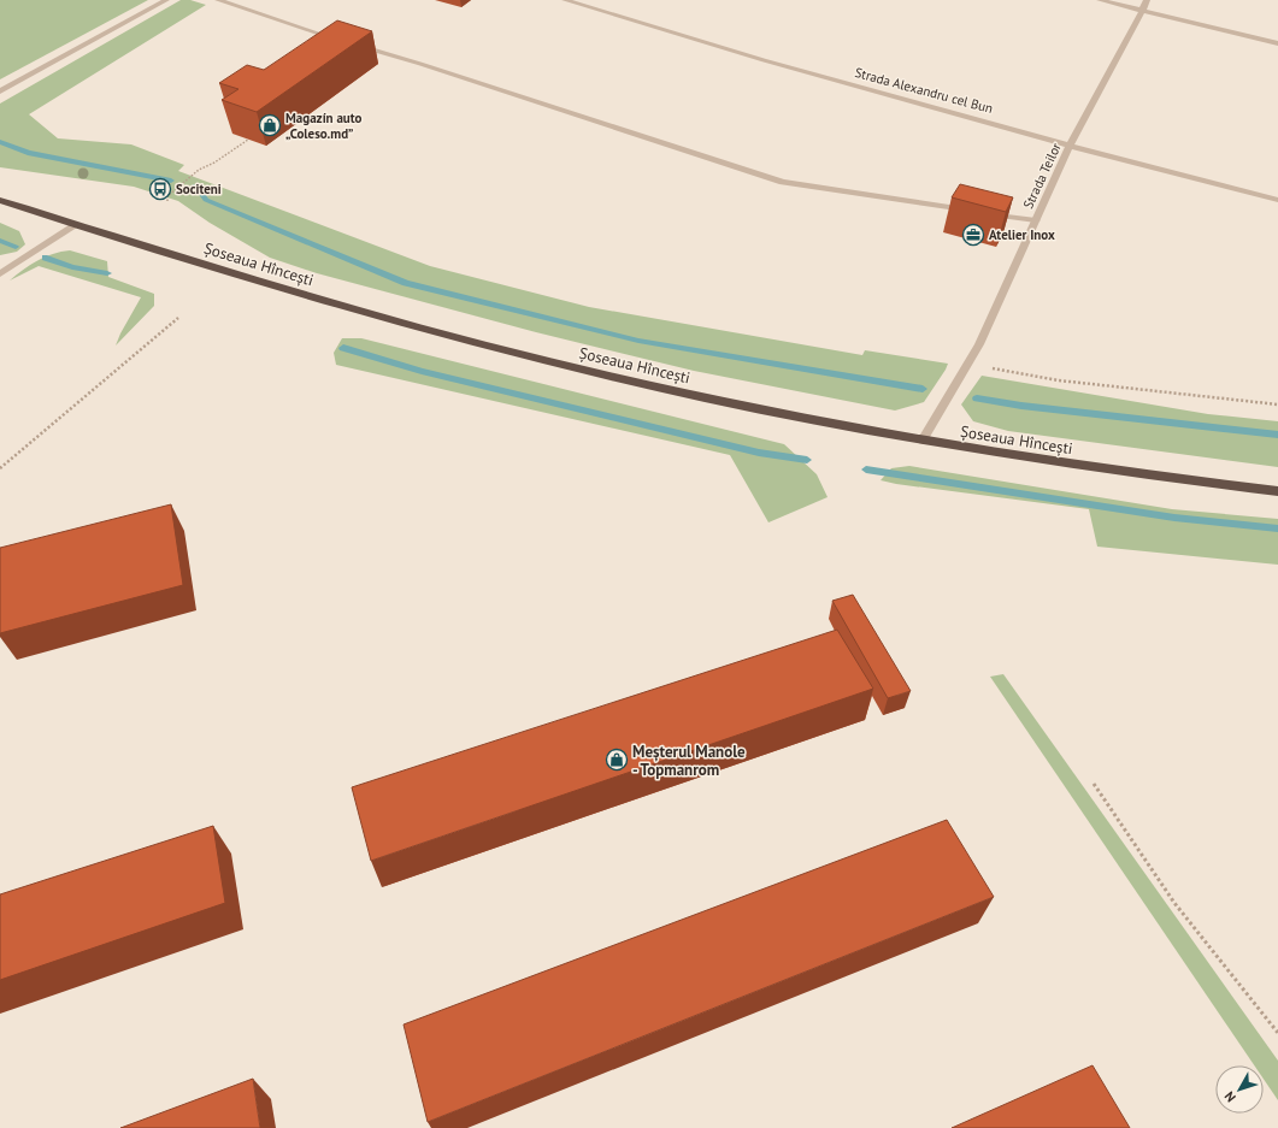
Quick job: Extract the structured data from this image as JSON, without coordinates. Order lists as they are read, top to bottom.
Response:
{
  "streets": {
    "highway": ["Șoseaua Hîncești"],
    "street": ["Strada Alexandru cel Bun", "Strada Teilor"]
  },
  "crossings": [
    ["Strada Alexandru cel Bun", "Strada Teilor"],
    ["Strada Teilor", "Șoseaua Hîncești"]
  ],
  "places": {
    "shop": ["Magazín auto „Coleso.md”", "Meșterul Manole - Topmanrom"],
    "bus stop": ["Sociteni"],
    "office": ["Atelier Inox"]
  },
  "north": "bottom left"
}
